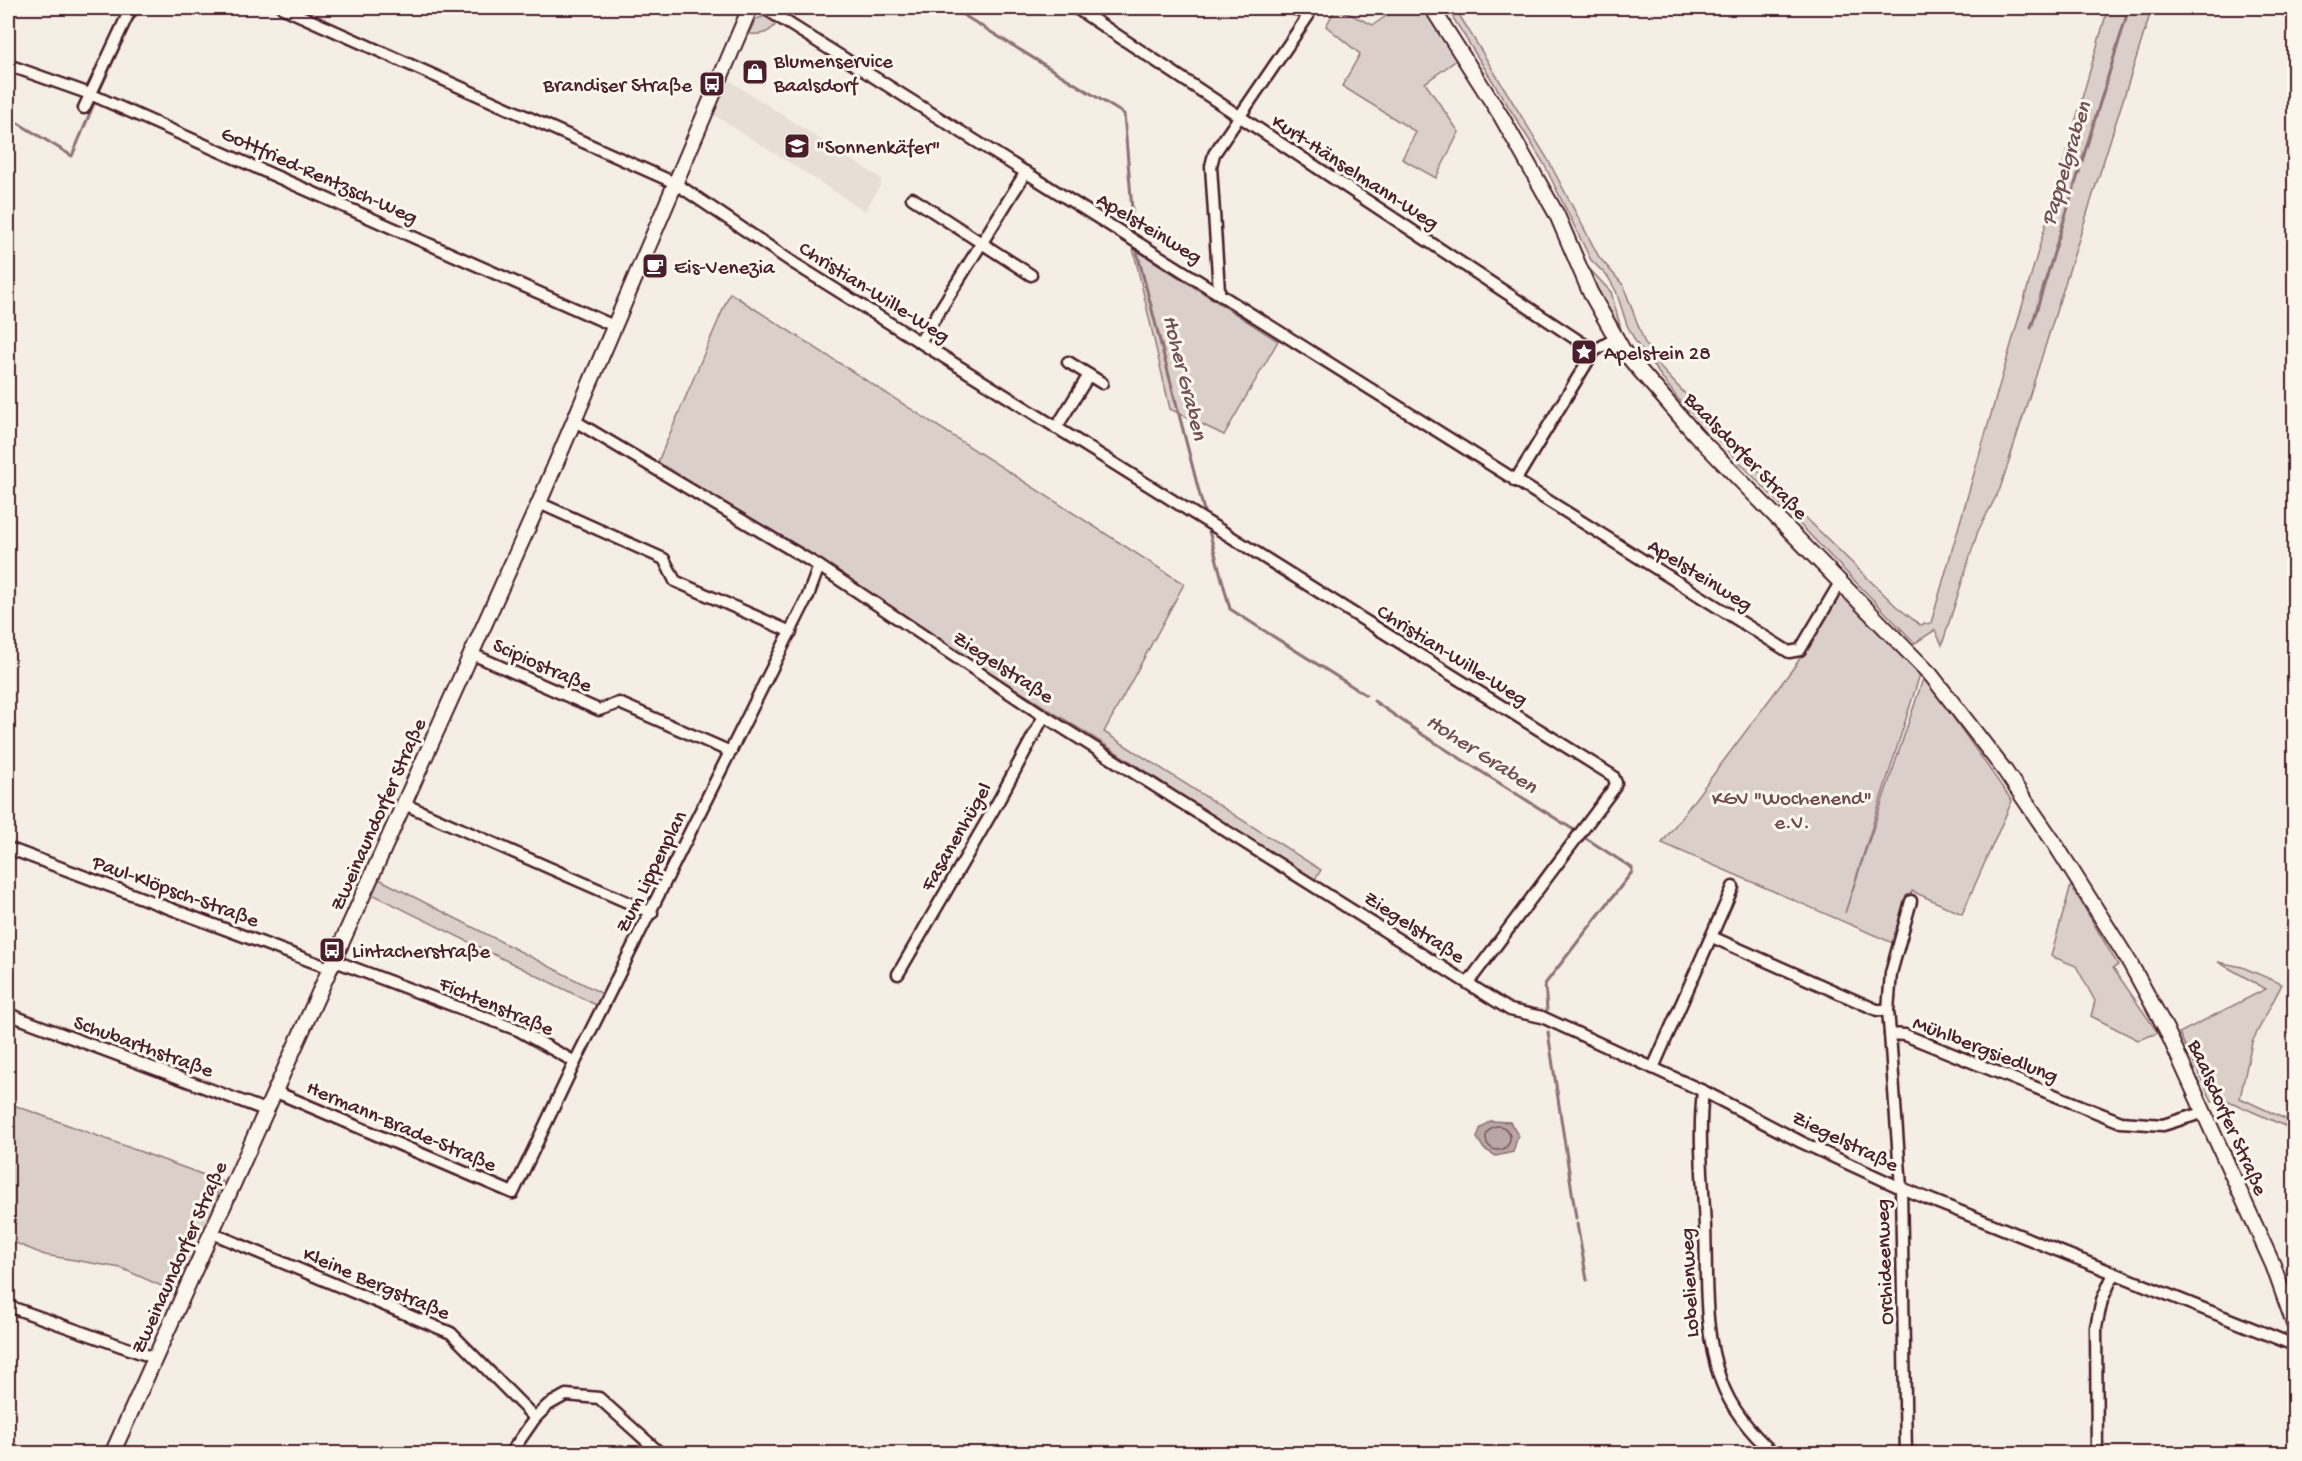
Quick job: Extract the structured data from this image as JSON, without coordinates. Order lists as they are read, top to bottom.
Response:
{
  "streets": {
    "main road": ["Baalsdorfer Straße", "Zweinaundorfer Straße"],
    "street": [
      "Kurt-Hänselmann-Weg",
      "Gottfried-Rentzsch-Weg",
      "Apelsteinweg",
      "Christian-Wille-Weg",
      "Scipiostraße",
      "Ziegelstraße",
      "Fasanenhügel",
      "Zum Lippenplan",
      "Paul-Klöpsch-Straße",
      "Fichtenstraße",
      "Schubarthstraße",
      "Mühlbergsiedlung",
      "Hermann-Brade-Straße",
      "Orchideenweg",
      "Kleine Bergstraße",
      "Lobelienweg"
    ]
  },
  "crossings": [
    ["Apelsteinweg", "Baalsdorfer Straße"],
    ["Christian-Wille-Weg", "Ziegelstraße"],
    ["Baalsdorfer Straße", "Mühlbergsiedlung"],
    ["Scipiostraße", "Zweinaundorfer Straße"],
    ["Scipiostraße", "Zum Lippenplan"],
    ["Ziegelstraße", "Zweinaundorfer Straße"],
    ["Ziegelstraße", "Fasanenhügel"],
    ["Ziegelstraße", "Zum Lippenplan"],
    ["Ziegelstraße", "Orchideenweg"],
    ["Ziegelstraße", "Lobelienweg"],
    ["Zweinaundorfer Straße", "Paul-Klöpsch-Straße"],
    ["Zweinaundorfer Straße", "Fichtenstraße"],
    ["Zweinaundorfer Straße", "Schubarthstraße"],
    ["Zweinaundorfer Straße", "Hermann-Brade-Straße"],
    ["Zweinaundorfer Straße", "Kleine Bergstraße"],
    ["Zum Lippenplan", "Fichtenstraße"],
    ["Zum Lippenplan", "Hermann-Brade-Straße"],
    ["Paul-Klöpsch-Straße", "Fichtenstraße"],
    ["Mühlbergsiedlung", "Orchideenweg"]
  ],
  "water": ["Pappelgraben", "Hoher Graben"],
  "parks": ["KGV \"Wochenend\" e.V."],
  "places": {
    "shop": ["Blumenservice Baalsdorf"],
    "bus stop": ["Brandiser Straße", "Lintacherstraße"],
    "school or university": ["\"Sonnenkäfer\""],
    "cafe": ["Eis-Venezia"],
    "place": ["Apelstein 28"]
  }
}
